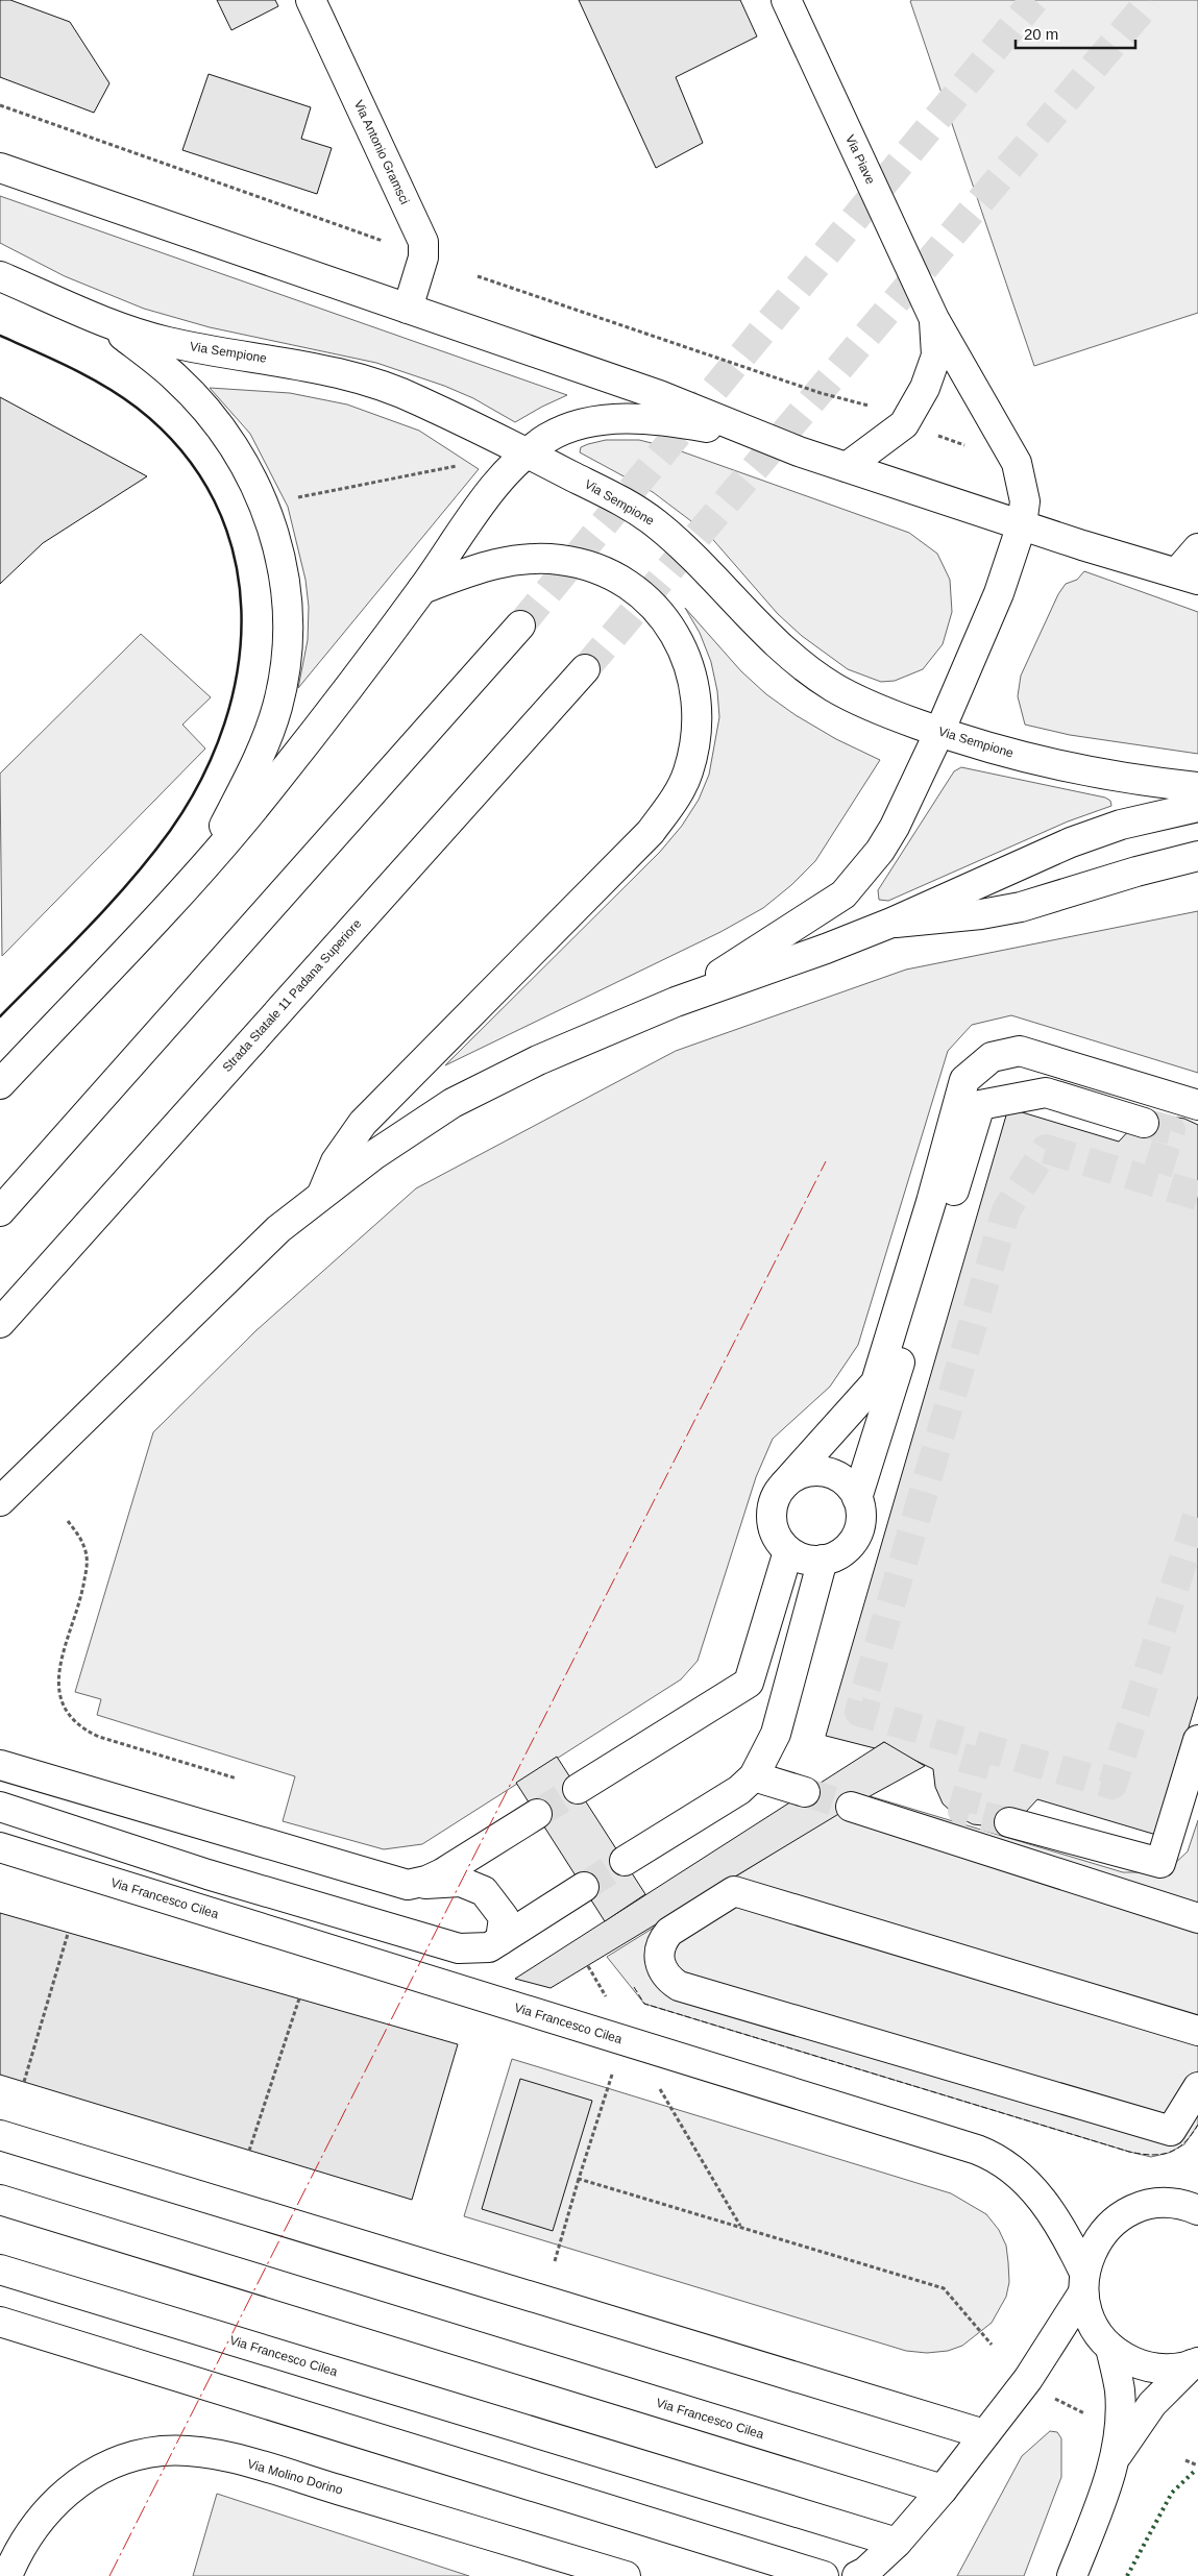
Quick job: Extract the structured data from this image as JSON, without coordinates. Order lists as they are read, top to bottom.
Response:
{
  "streets": {
    "main road": [
      "Via Antonio Gramsci",
      "Via Piave",
      "Via Sempione",
      "Strada Statale 11 Padana Superiore",
      "Via Francesco Cilea",
      "Via Molino Dorino"
    ]
  },
  "crossings": [
    ["Via Piave", "Via Sempione"]
  ],
  "scale_bar": "20 m"
}
